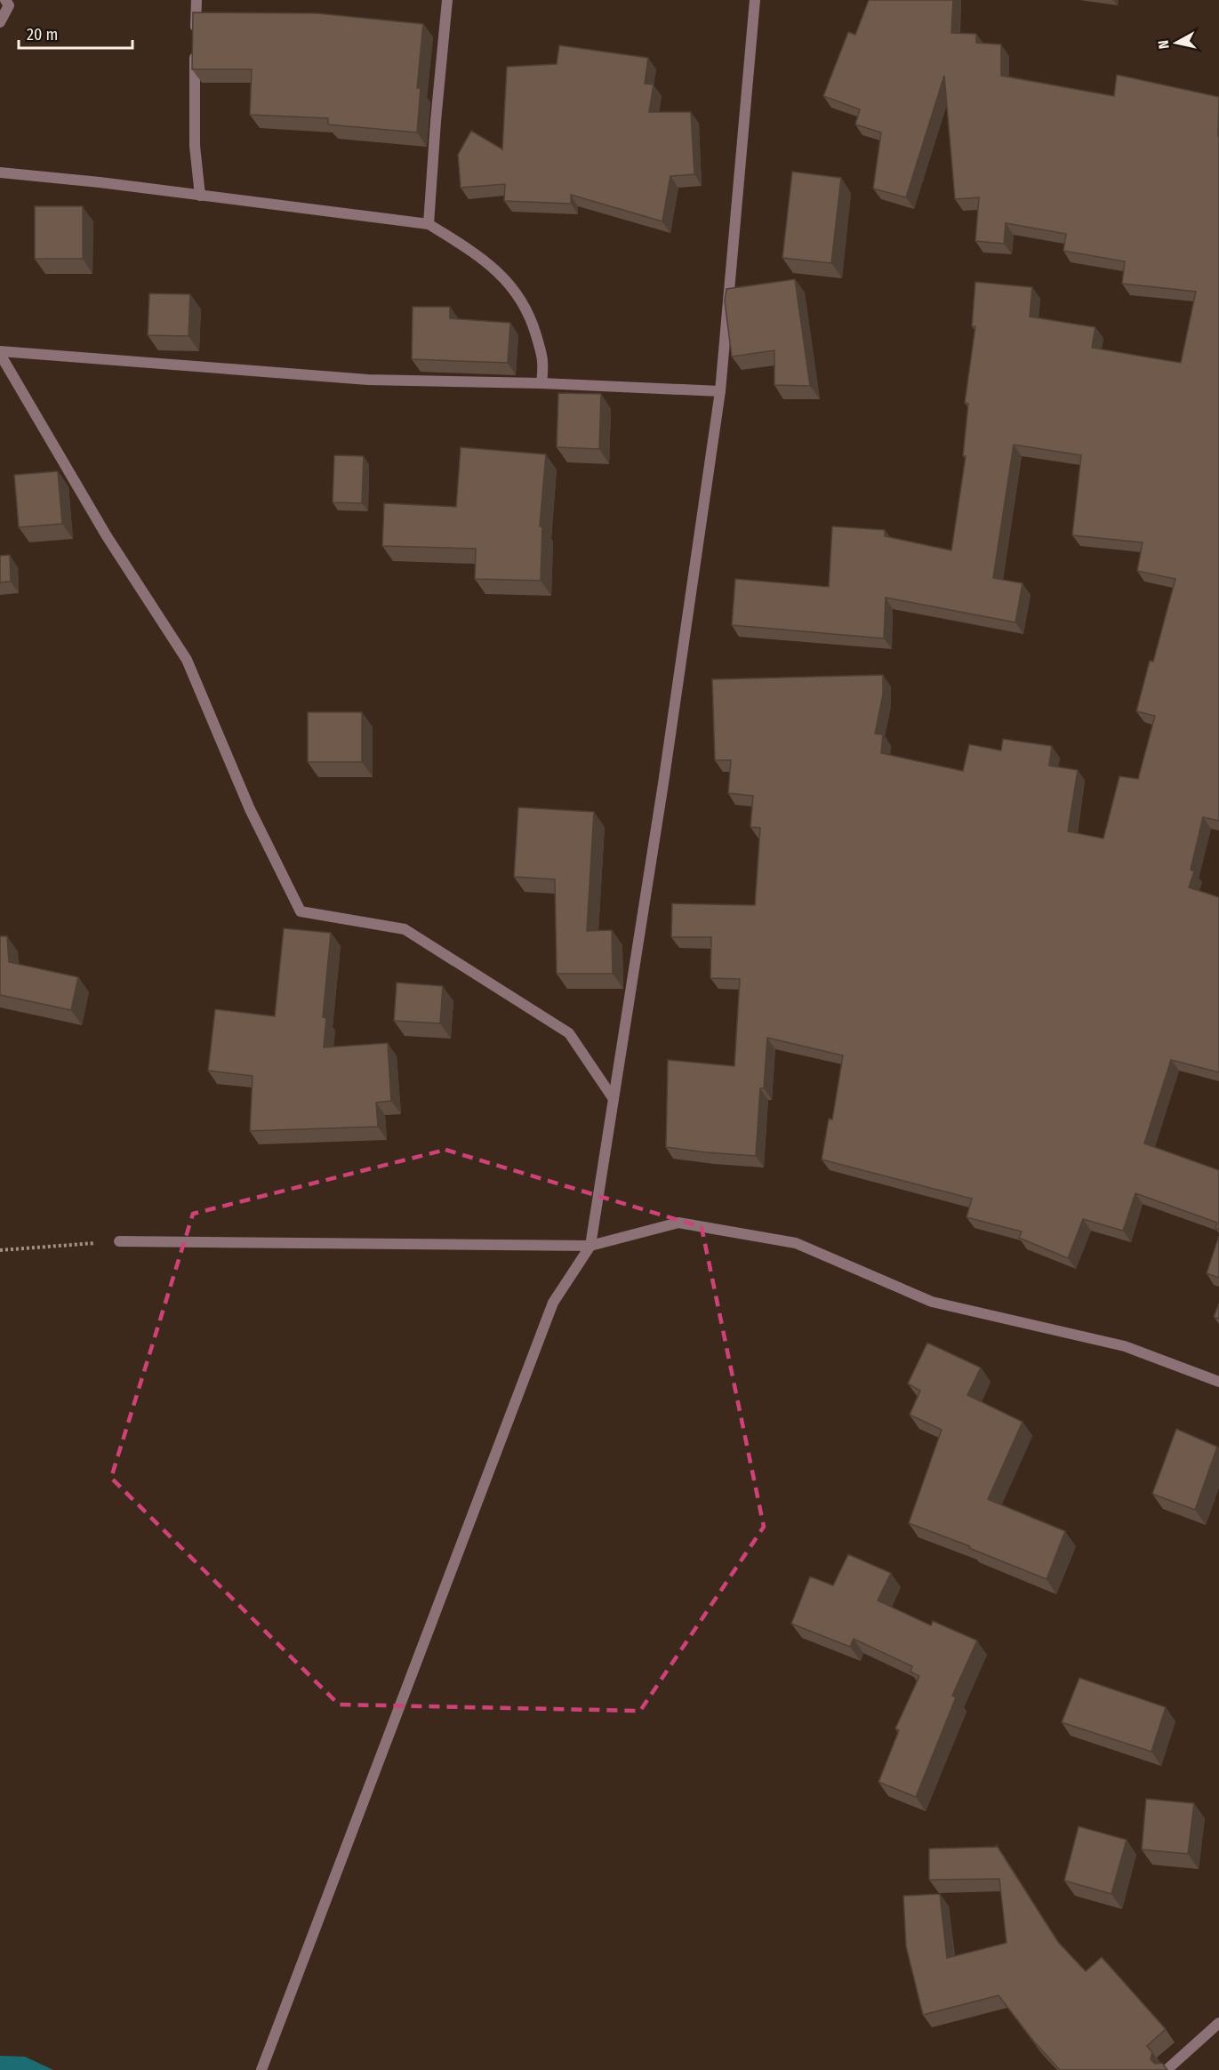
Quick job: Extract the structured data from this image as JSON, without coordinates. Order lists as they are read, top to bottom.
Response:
{
  "scale_bar": "20 m",
  "north": "left"
}
